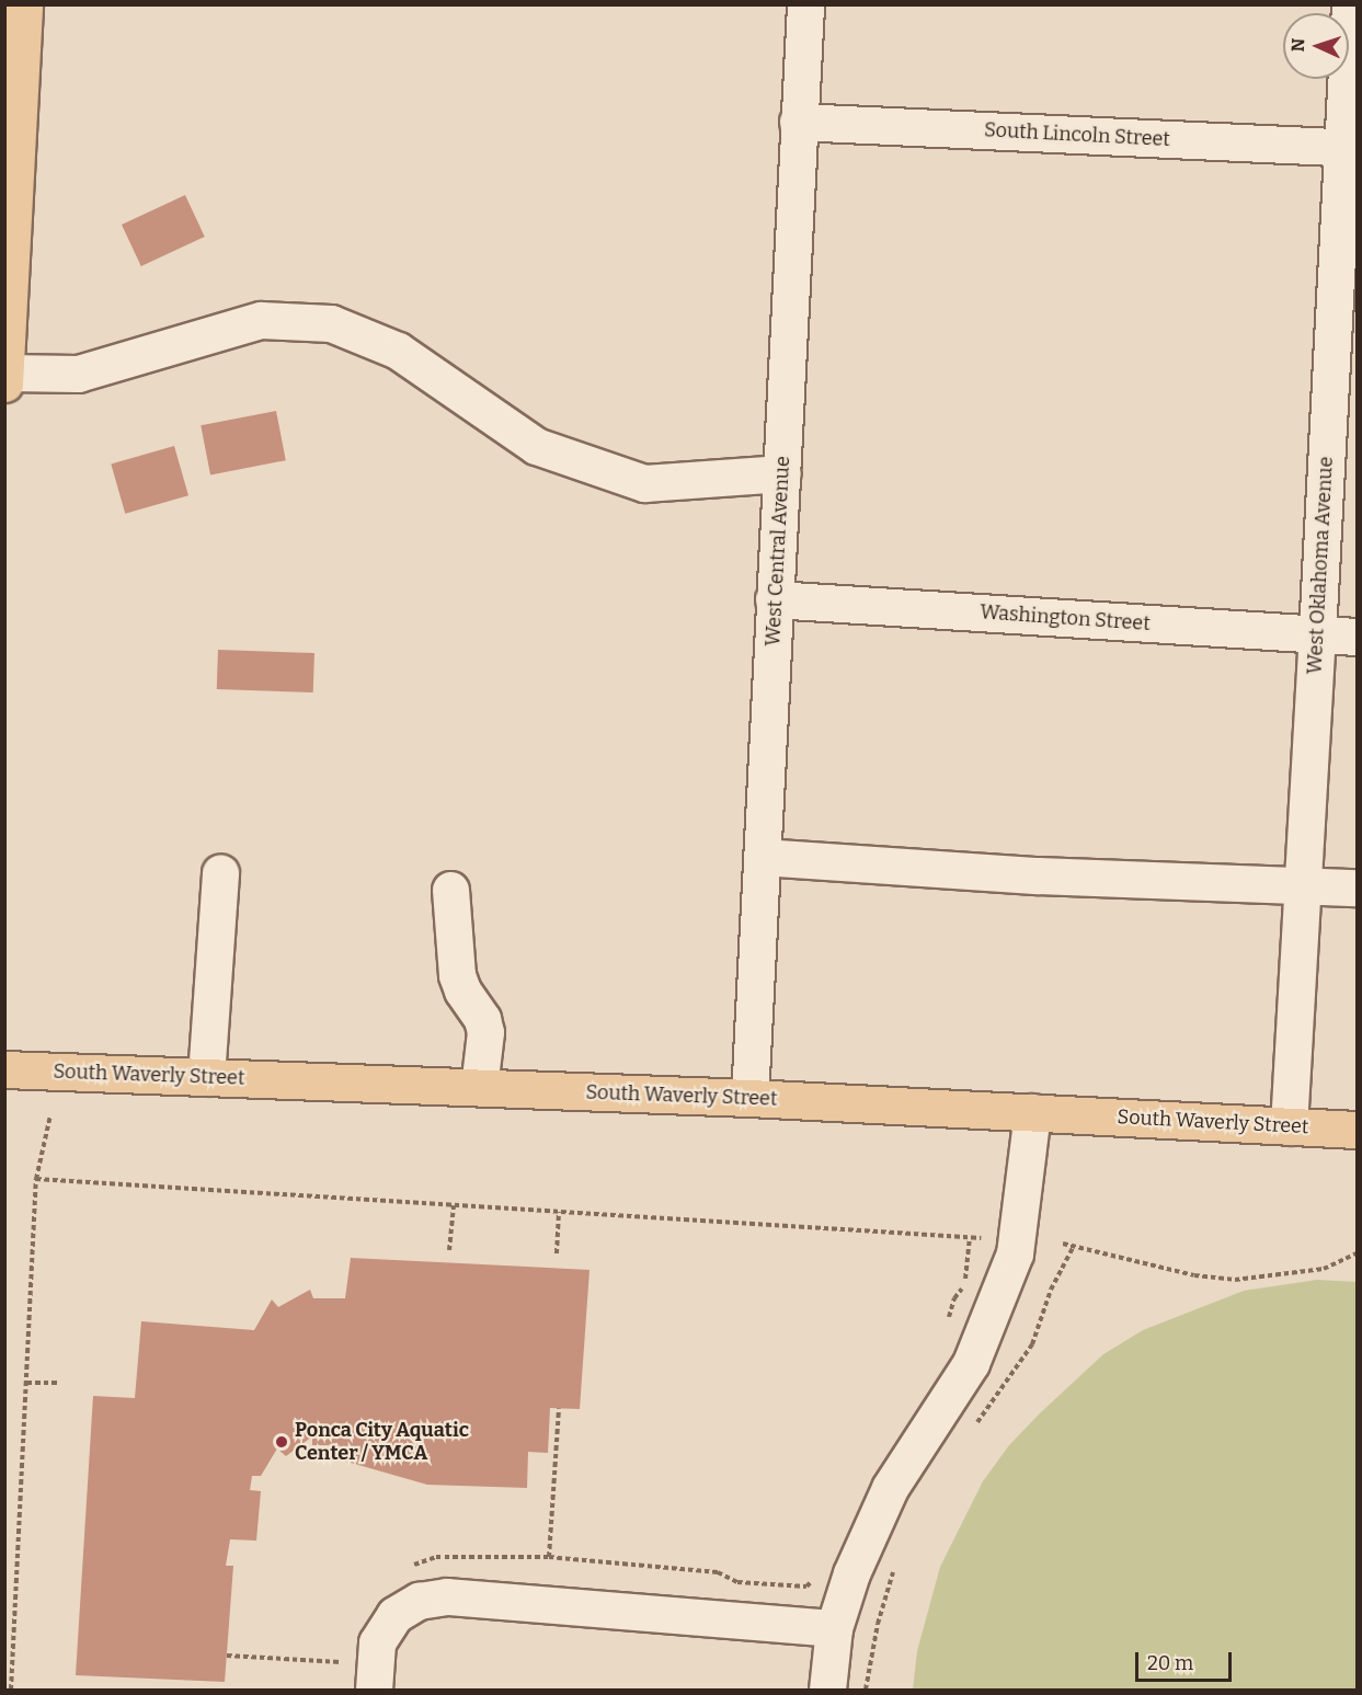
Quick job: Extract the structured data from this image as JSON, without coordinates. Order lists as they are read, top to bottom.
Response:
{
  "streets": {
    "main road": ["South Waverly Street"],
    "street": [
      "South Lincoln Street",
      "West Central Avenue",
      "West Oklahoma Avenue",
      "Washington Street"
    ]
  },
  "crossings": [
    ["South Lincoln Street", "West Central Avenue"],
    ["South Lincoln Street", "West Oklahoma Avenue"],
    ["West Central Avenue", "Washington Street"],
    ["West Central Avenue", "South Waverly Street"],
    ["West Oklahoma Avenue", "Washington Street"],
    ["West Oklahoma Avenue", "South Waverly Street"]
  ],
  "places": ["Ponca City Aquatic Center / YMCA"],
  "scale_bar": "20 m",
  "north": "left"
}
